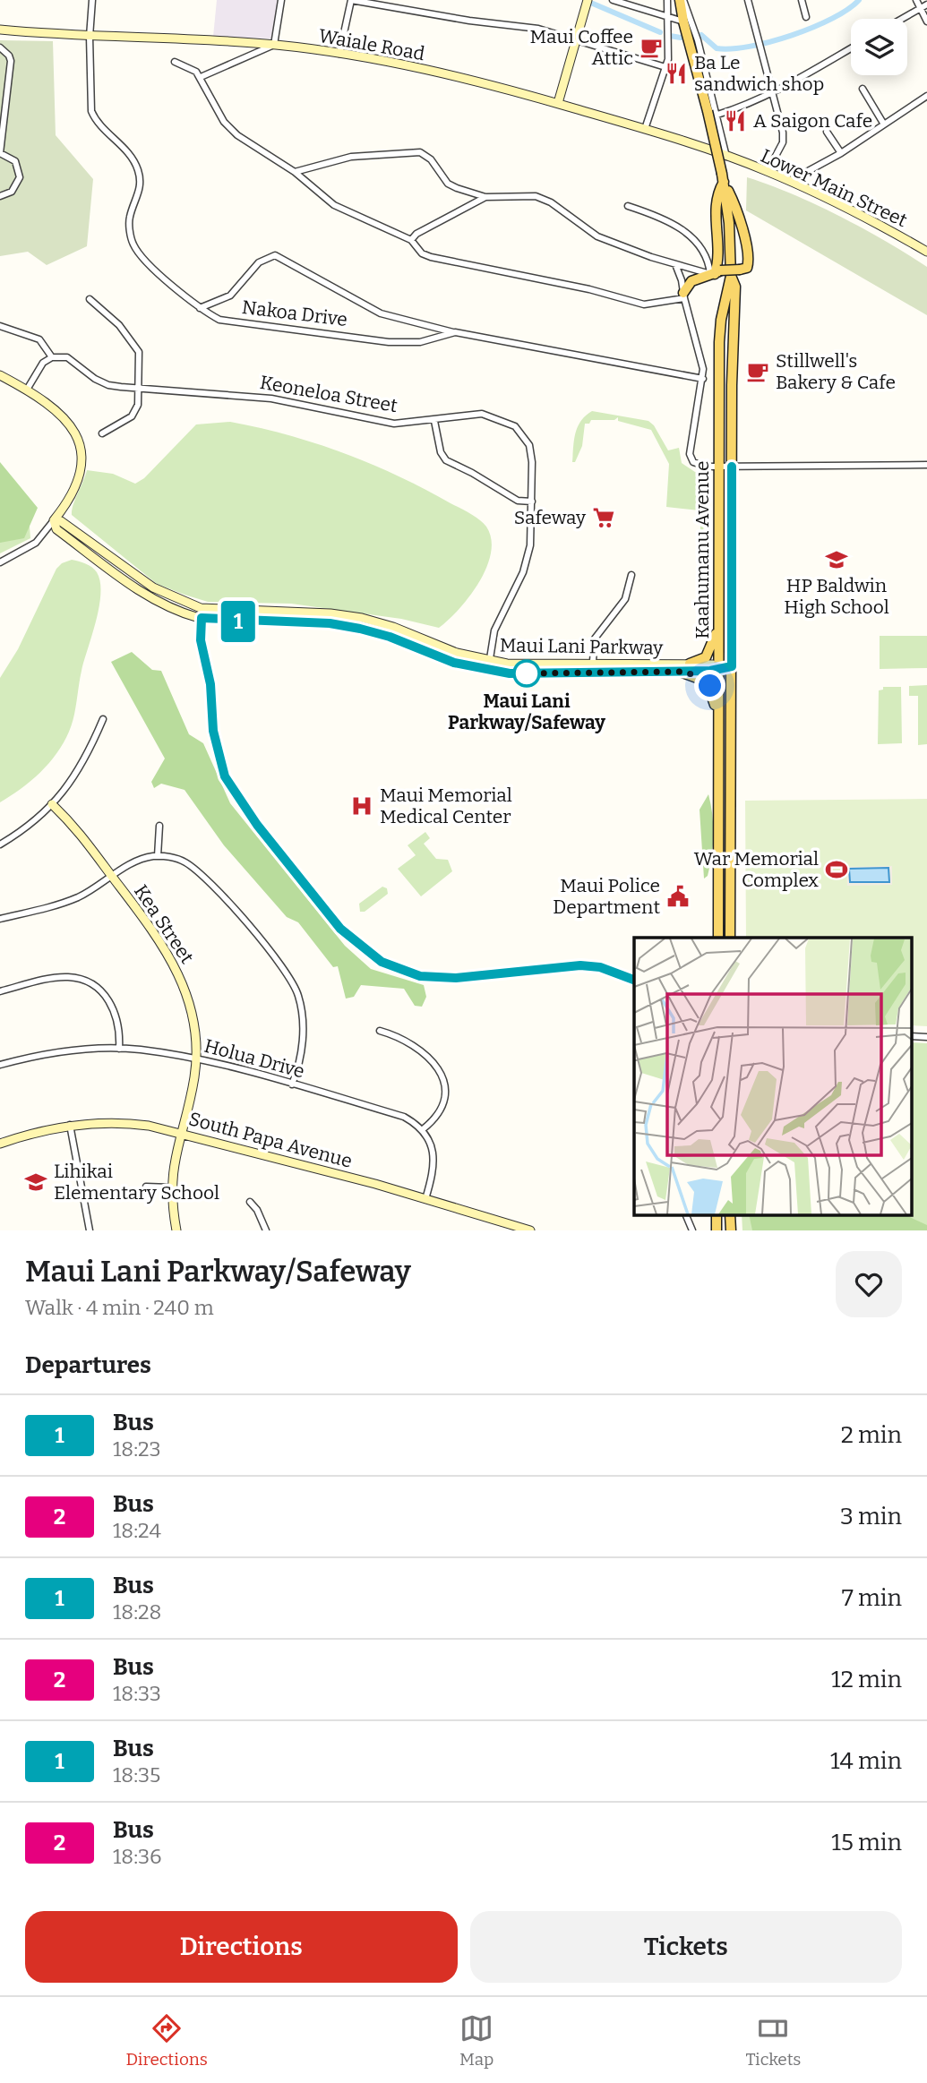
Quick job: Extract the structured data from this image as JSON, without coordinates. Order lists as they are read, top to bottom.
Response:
{
  "streets": {
    "main road": ["Kaahumanu Avenue"],
    "street": [
      "Waiale Road",
      "Lower Main Street",
      "Nakoa Drive",
      "Keoneloa Street",
      "Maui Lani Parkway",
      "Kea Street",
      "Holua Drive",
      "South Papa Avenue"
    ]
  },
  "crossings": [
    ["Waiale Road", "Lower Main Street"],
    ["Waiale Road", "Nakoa Drive"],
    ["Keoneloa Street", "Maui Lani Parkway"],
    ["Kaahumanu Avenue", "Maui Lani Parkway"],
    ["Kea Street", "Holua Drive"],
    ["Kea Street", "South Papa Avenue"]
  ],
  "places": {
    "cafe": ["Maui Coffee Attic", "Stillwell's Bakery & Cafe"],
    "restaurant": ["Ba Le sandwich shop", "A Saigon Cafe"],
    "supermarket": ["Safeway"],
    "school or university": ["HP Baldwin High School", "Lihikai Elementary School"],
    "other": ["Maui Lani Parkway/Safeway"],
    "hospital": ["Maui Memorial Medical Center"],
    "sports": ["War Memorial Complex"],
    "public building": ["Maui Police Department"]
  },
  "lines": ["bus line 1"],
  "page": {
    "on_map": "1",
    "heading": [
      ["Maui Lani Parkway/Safeway", "Walk · 4 min · 240 m"],
      "Departures"
    ],
    "list": [
      {
        "mark": "1",
        "name": "Bus",
        "note": "18:23",
        "value": "2 min"
      },
      {
        "mark": "2",
        "name": "Bus",
        "note": "18:24",
        "value": "3 min"
      },
      {
        "mark": "1",
        "name": "Bus",
        "note": "18:28",
        "value": "7 min"
      },
      {
        "mark": "2",
        "name": "Bus",
        "note": "18:33",
        "value": "12 min"
      },
      {
        "mark": "1",
        "name": "Bus",
        "note": "18:35",
        "value": "14 min"
      },
      {
        "mark": "2",
        "name": "Bus",
        "note": "18:36",
        "value": "15 min"
      }
    ],
    "buttons": ["Directions", "Tickets"],
    "tabs": ["Directions", "Map", "Tickets"]
  }
}
